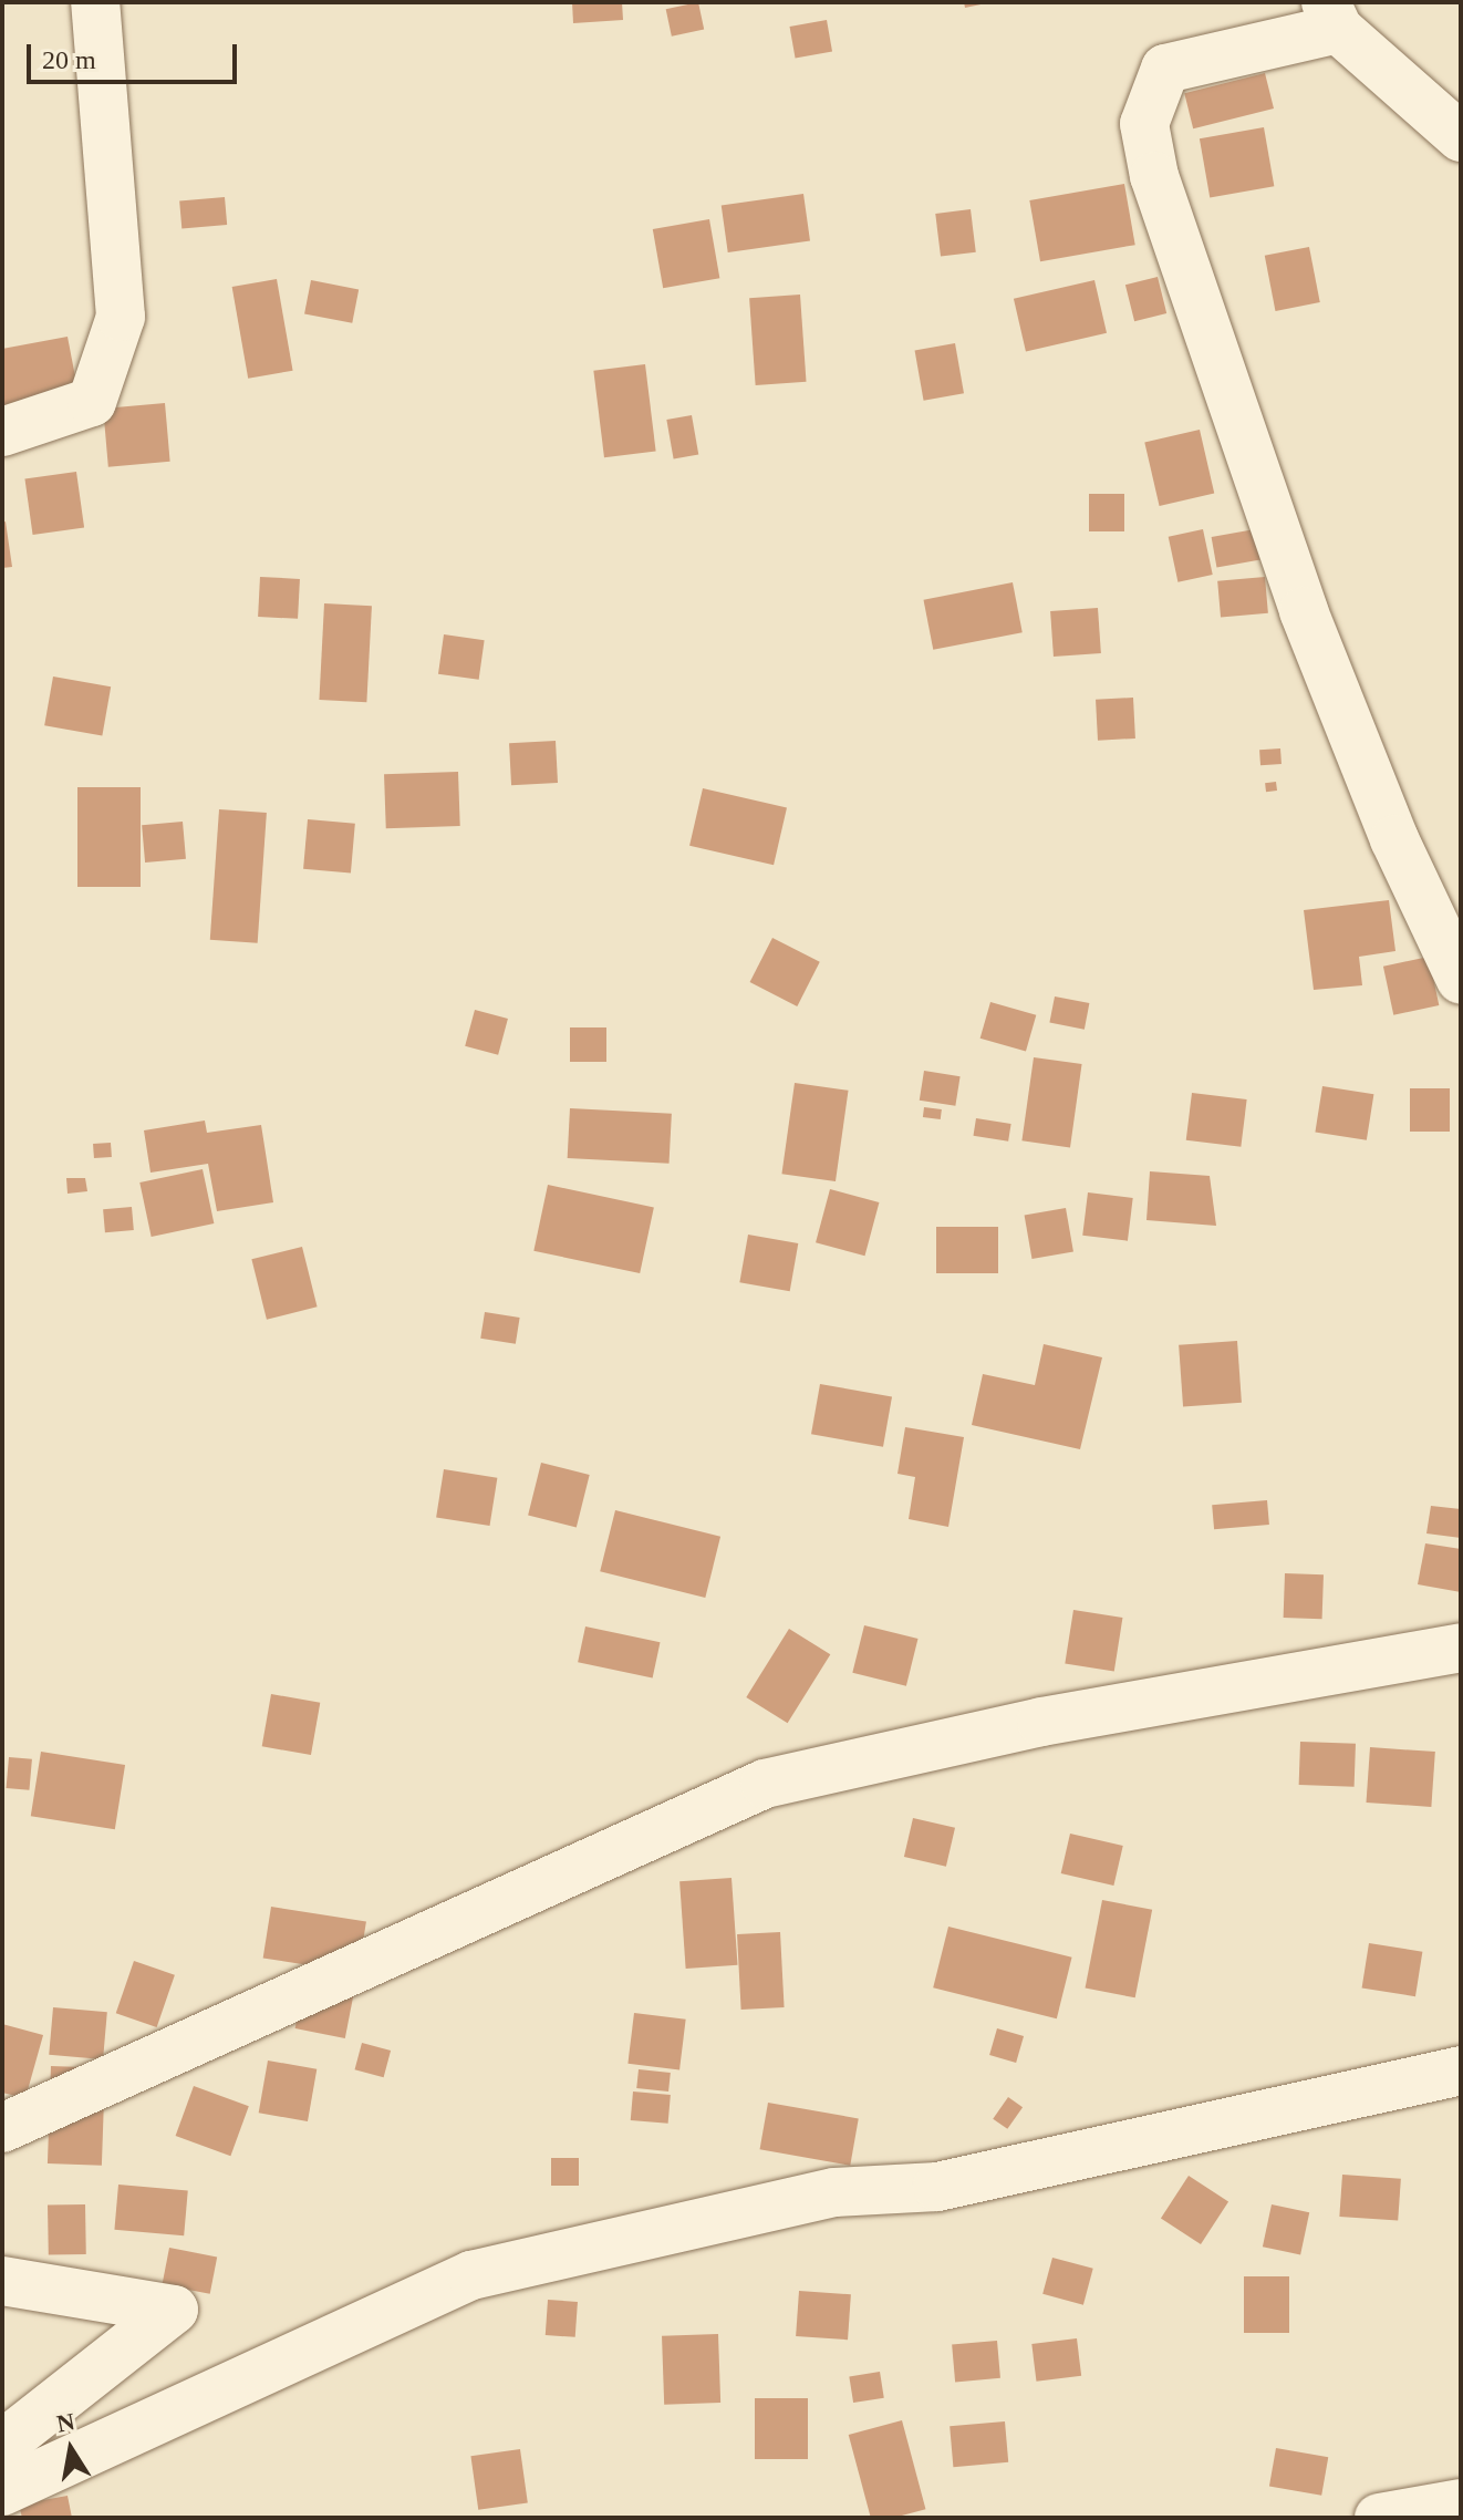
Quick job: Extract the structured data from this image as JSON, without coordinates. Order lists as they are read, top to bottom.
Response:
{
  "scale_bar": "20 m",
  "north": "top"
}
